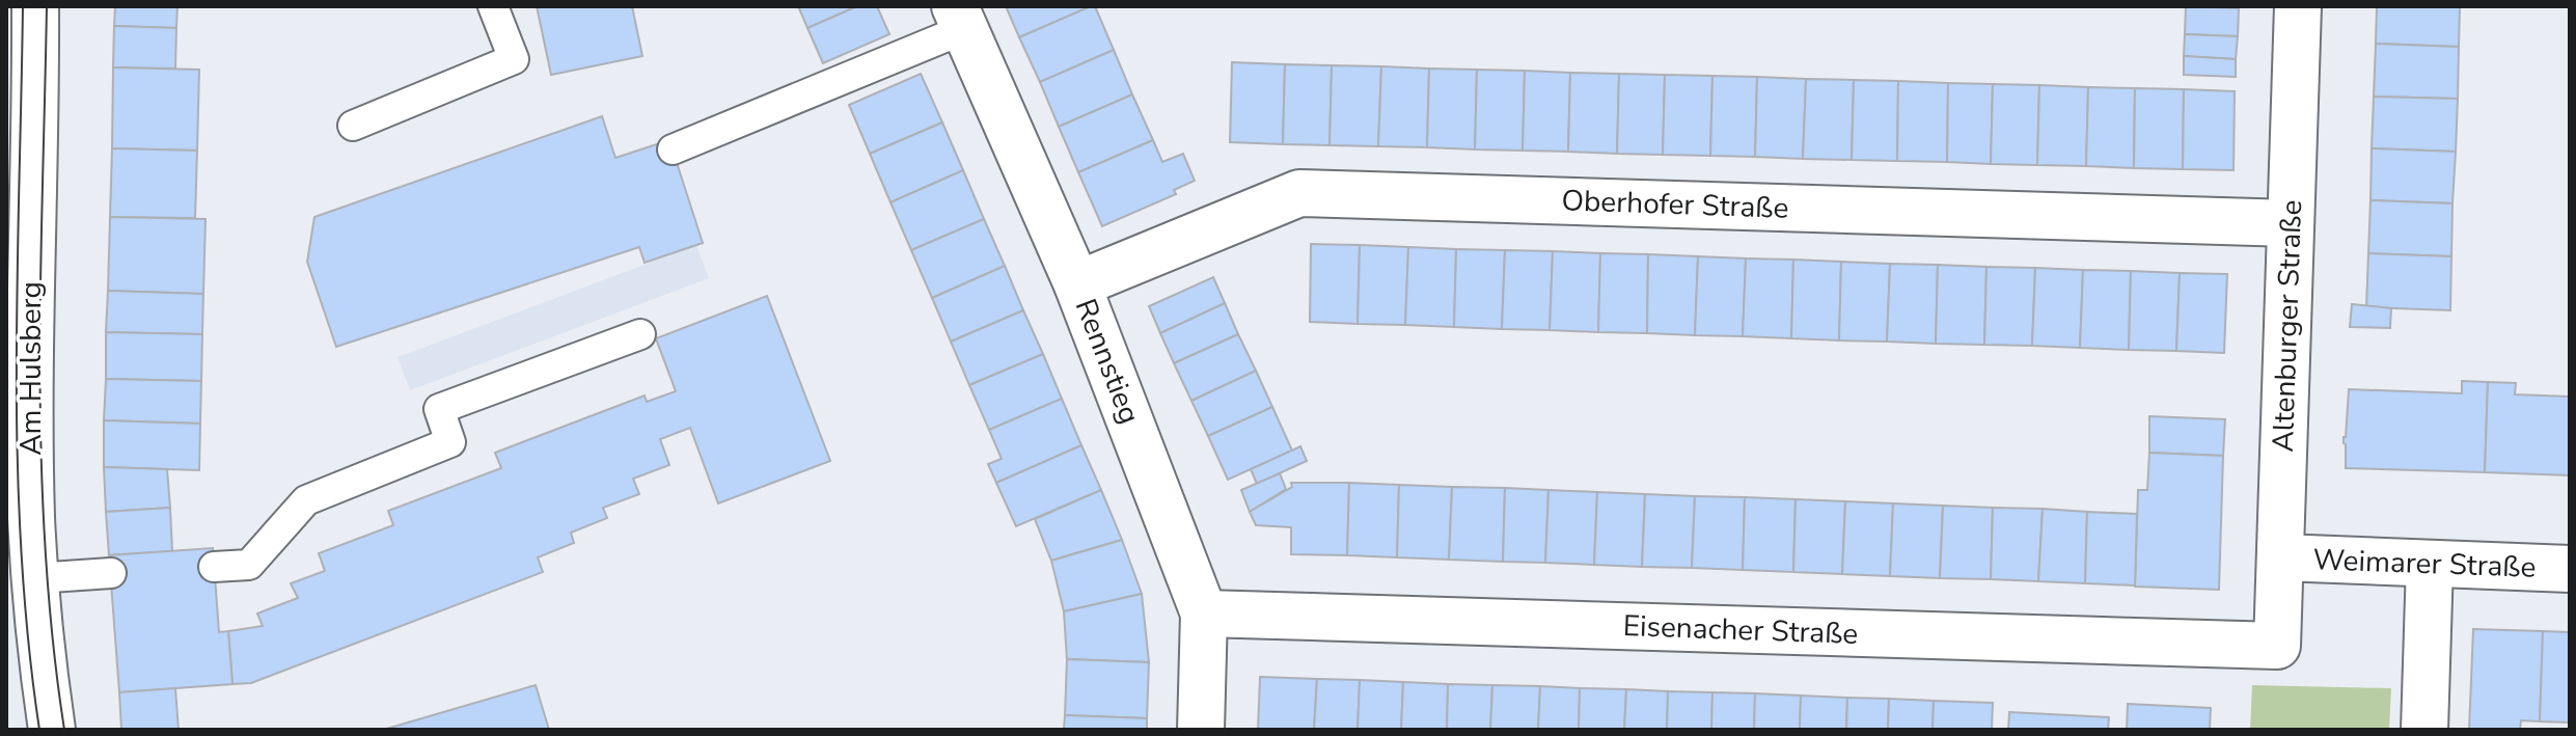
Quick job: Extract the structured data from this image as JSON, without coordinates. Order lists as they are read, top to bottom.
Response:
{
  "streets": {
    "street": [
      "Oberhofer Straße",
      "Altenburger Straße",
      "Rennstieg",
      "Am Hulsberg",
      "Weimarer Straße",
      "Eisenacher Straße"
    ]
  },
  "crossings": [
    ["Oberhofer Straße", "Altenburger Straße"],
    ["Oberhofer Straße", "Rennstieg"],
    ["Altenburger Straße", "Weimarer Straße"],
    ["Altenburger Straße", "Eisenacher Straße"],
    ["Rennstieg", "Eisenacher Straße"]
  ]
}
